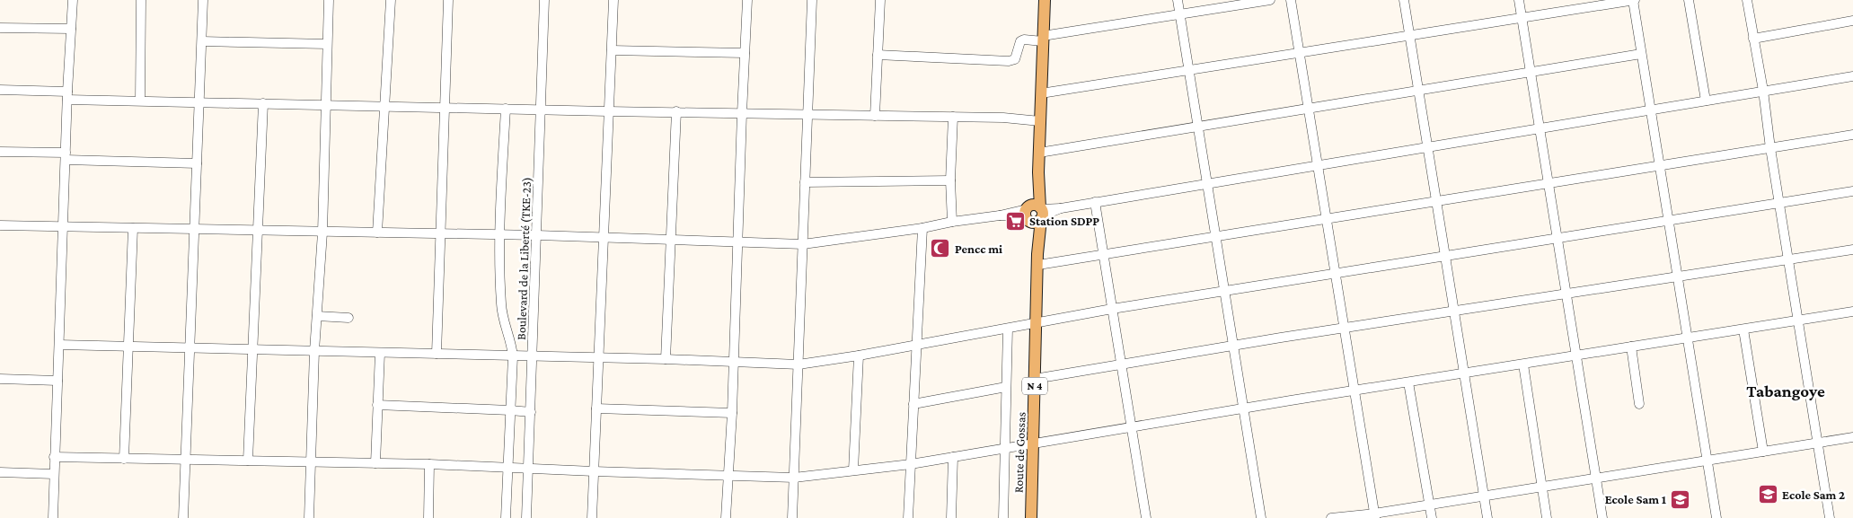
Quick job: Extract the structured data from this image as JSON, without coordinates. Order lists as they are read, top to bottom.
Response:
{
  "streets": {
    "main road": ["N 4", "Route de Gossas"],
    "street": ["Boulevard de la Liberté (TKE-23)"]
  },
  "crossings": [
    ["N 4", "Route de Gossas"]
  ],
  "districts": ["Tabangoye"],
  "places": {
    "supermarket": ["Station SDPP"],
    "mosque": ["Pencc mi"],
    "school or university": ["Ecole Sam 2", "Ecole Sam 1"]
  }
}
